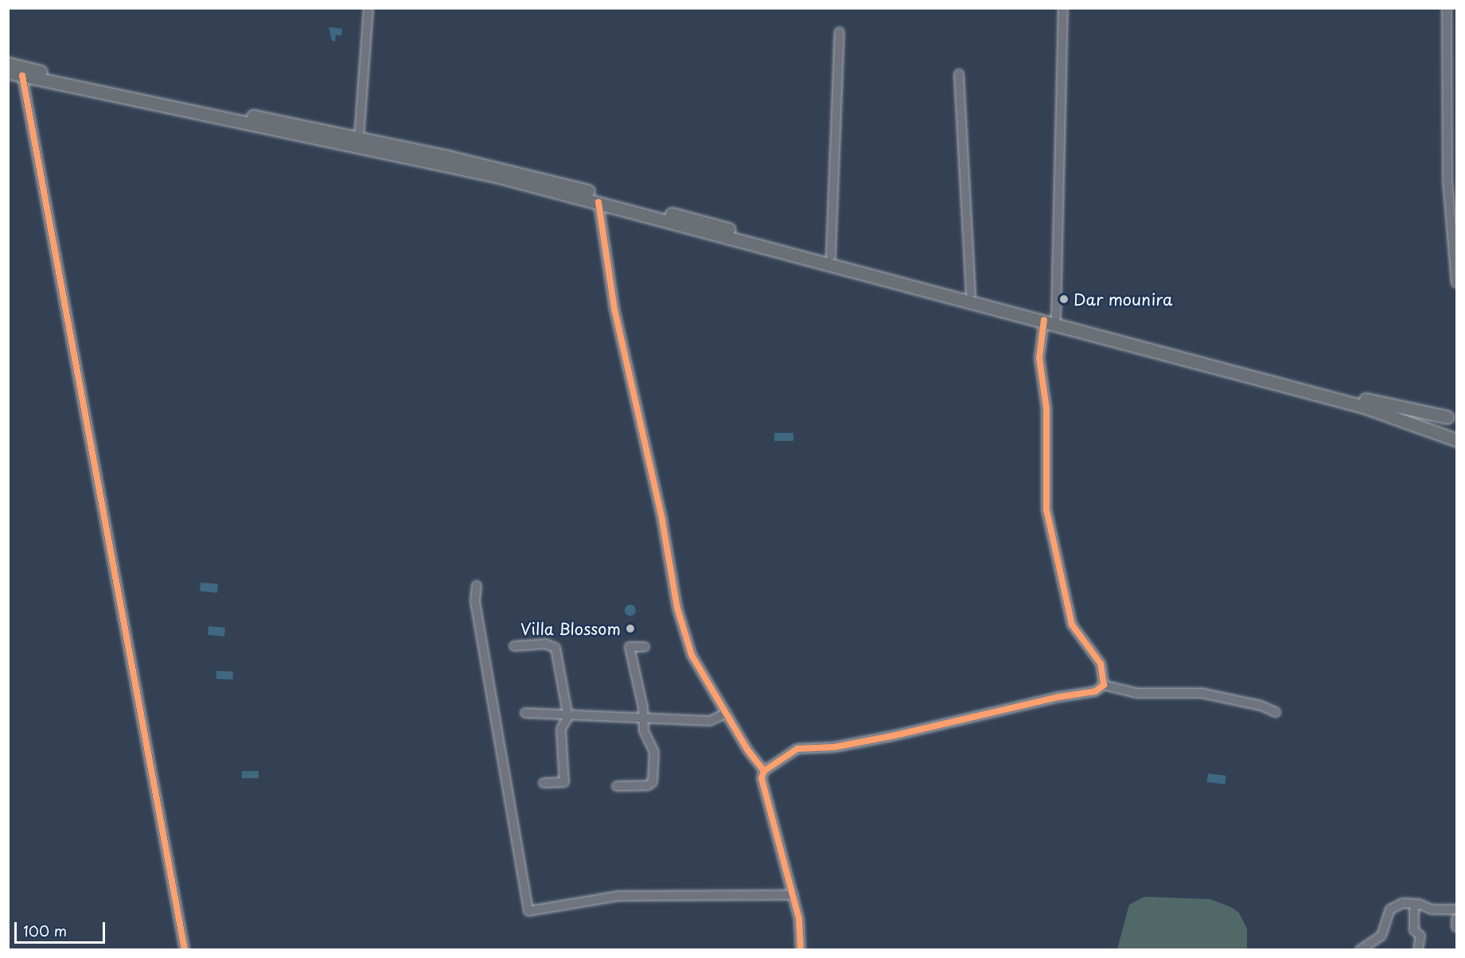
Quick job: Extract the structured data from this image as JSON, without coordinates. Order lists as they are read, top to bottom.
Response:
{
  "places": ["Dar mounira", "Villa Blossom"],
  "scale_bar": "100 m"
}
